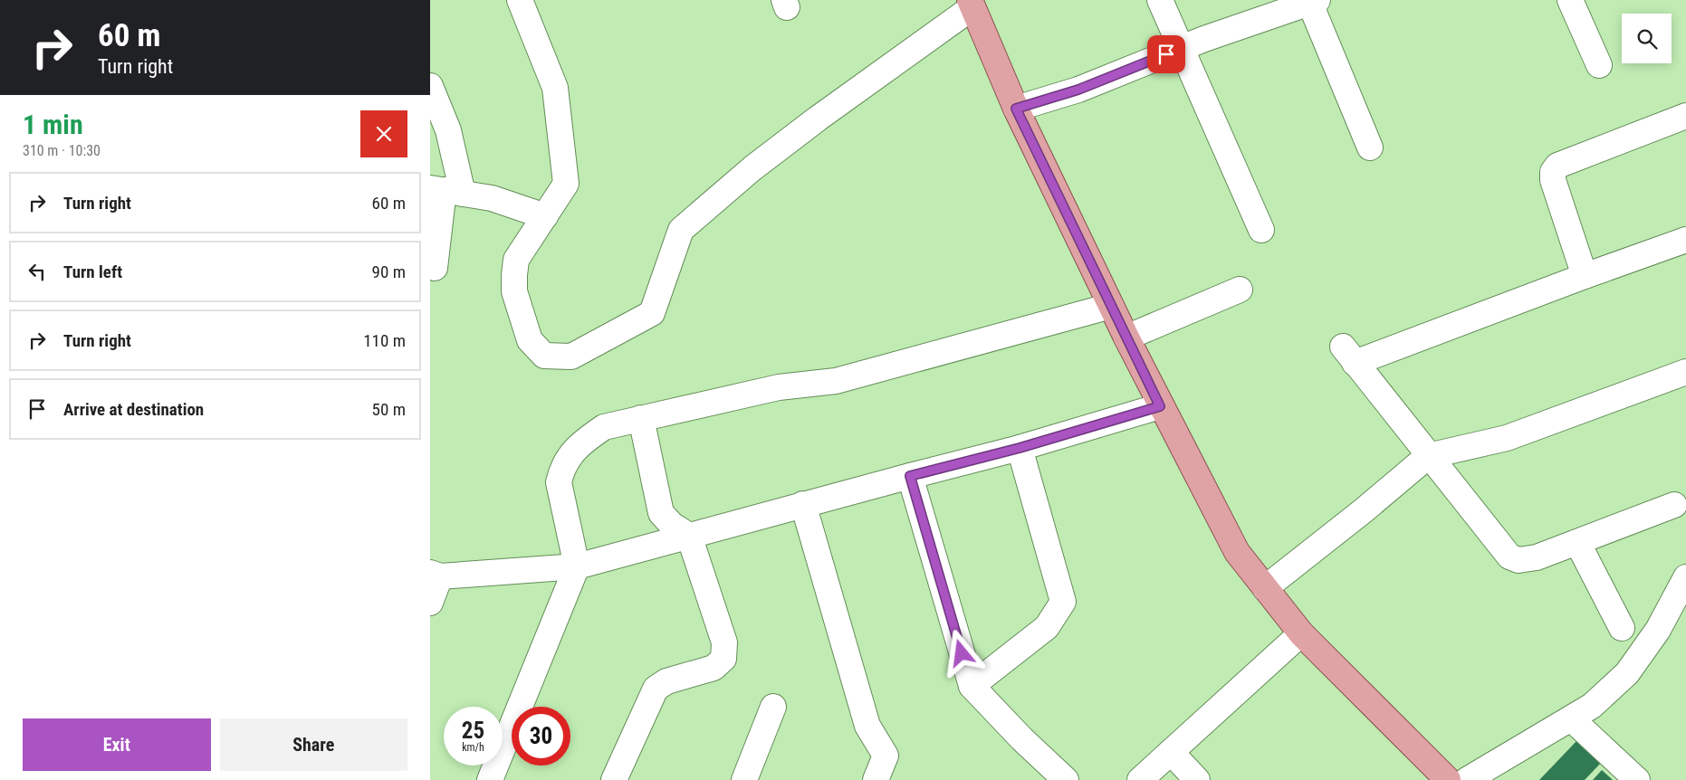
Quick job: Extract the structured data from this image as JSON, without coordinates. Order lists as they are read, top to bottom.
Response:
{
  "page": {
    "turn": ["60 m", "Turn right"],
    "heading": ["1 min", "310 m · 10:30"],
    "list": [
      {
        "name": "Turn right",
        "value": "60 m"
      },
      {
        "name": "Turn left",
        "value": "90 m"
      },
      {
        "name": "Turn right",
        "value": "110 m"
      },
      {
        "name": "Arrive at destination",
        "value": "50 m"
      }
    ],
    "speed": "25 km/h",
    "limit": "30",
    "buttons": ["Exit", "Share"]
  }
}
